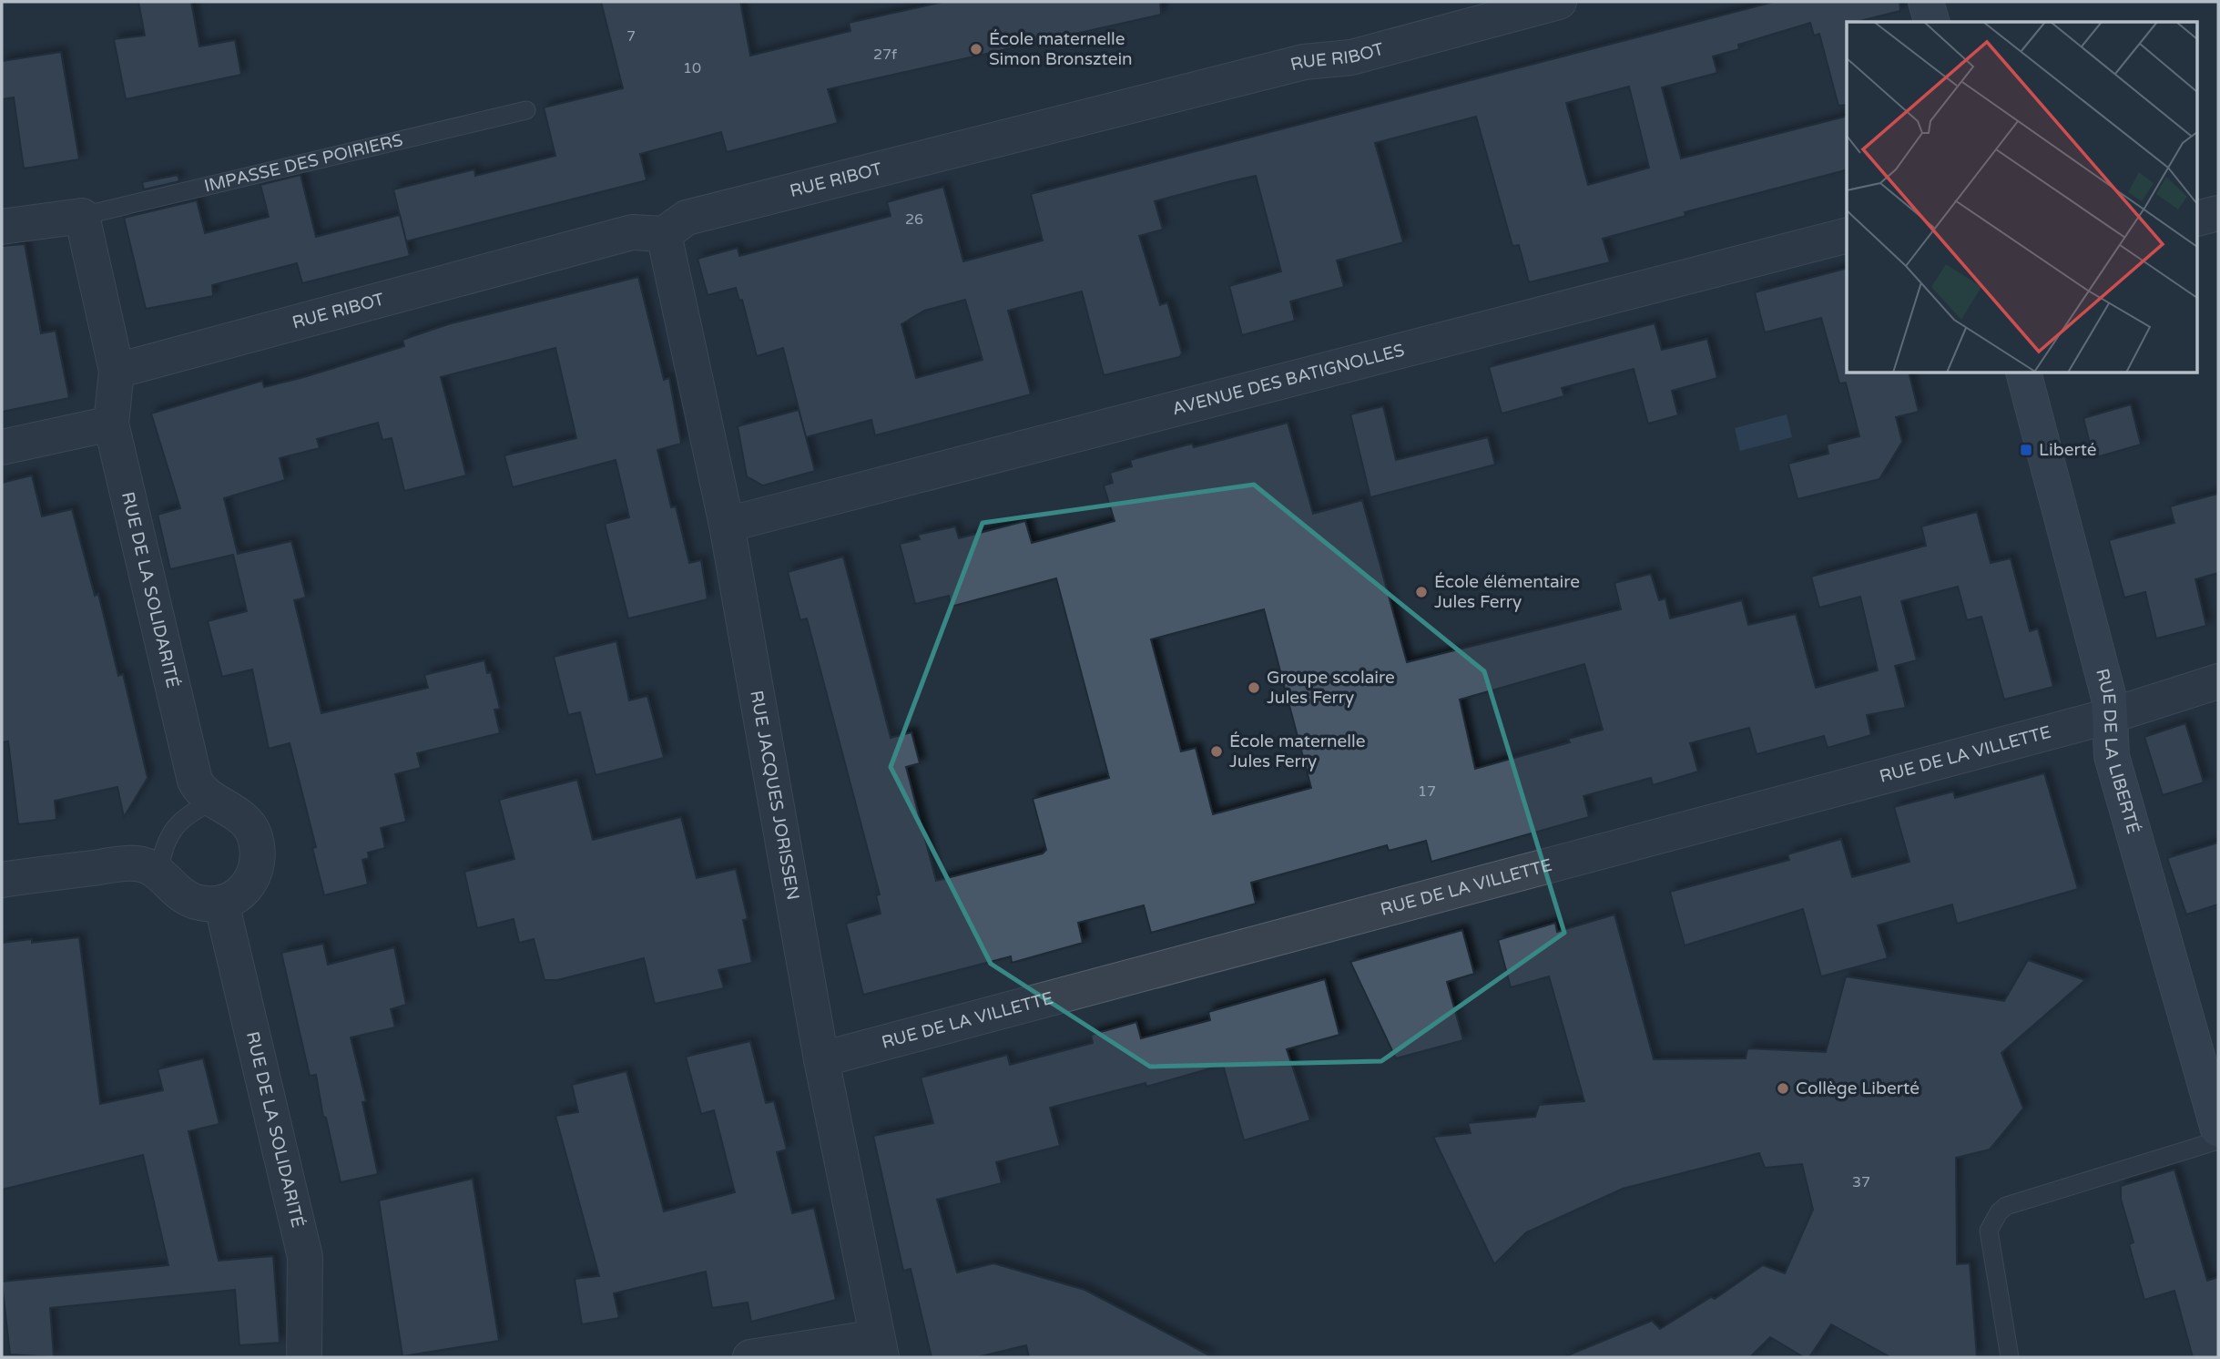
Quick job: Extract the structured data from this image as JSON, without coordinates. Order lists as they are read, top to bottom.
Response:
{
  "streets": {
    "street": [
      "RUE RIBOT",
      "AVENUE DES BATIGNOLLES",
      "RUE DE LA SOLIDARITÉ",
      "RUE DE LA LIBERTÉ",
      "RUE DE LA VILLETTE",
      "RUE JACQUES JORISSEN"
    ],
    "lane": ["IMPASSE DES POIRIERS"]
  },
  "crossings": [
    ["RUE RIBOT", "RUE DE LA SOLIDARITÉ"],
    ["RUE RIBOT", "RUE JACQUES JORISSEN"],
    ["IMPASSE DES POIRIERS", "RUE DE LA SOLIDARITÉ"],
    ["AVENUE DES BATIGNOLLES", "RUE JACQUES JORISSEN"],
    ["RUE DE LA LIBERTÉ", "RUE DE LA VILLETTE"],
    ["RUE DE LA VILLETTE", "RUE JACQUES JORISSEN"]
  ],
  "places": {
    "other": [
      "École maternelle Simon Bronsztein",
      "École élémentaire Jules Ferry",
      "Groupe scolaire Jules Ferry",
      "École maternelle Jules Ferry",
      "Collège Liberté"
    ],
    "transit": ["Liberté"]
  },
  "house_numbers": [
    "7",
    "27f",
    "10",
    "26",
    "17",
    "37"
  ]
}
